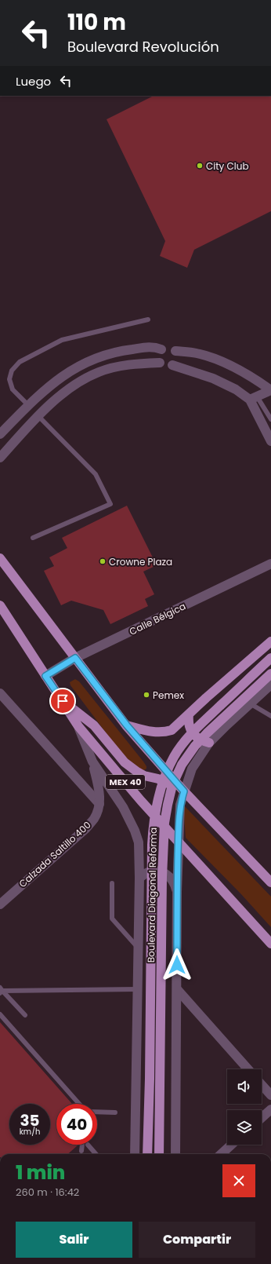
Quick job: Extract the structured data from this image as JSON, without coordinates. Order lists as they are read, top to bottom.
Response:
{
  "streets": {
    "main road": ["MEX 40", "Boulevard Diagonal Reforma"],
    "street": ["Calle Bélgica", "Calzada Saltillo 400"]
  },
  "crossings": [
    ["Calle Bélgica", "MEX 40"]
  ],
  "places": ["City Club", "Crowne Plaza", "Pemex"],
  "page": {
    "turn": ["110 m", "Boulevard Revolución"],
    "then": "Luego",
    "speed": "35 km/h",
    "limit": "40",
    "heading": ["1 min", "260 m · 16:42"],
    "buttons": ["Salir", "Compartir"]
  }
}
